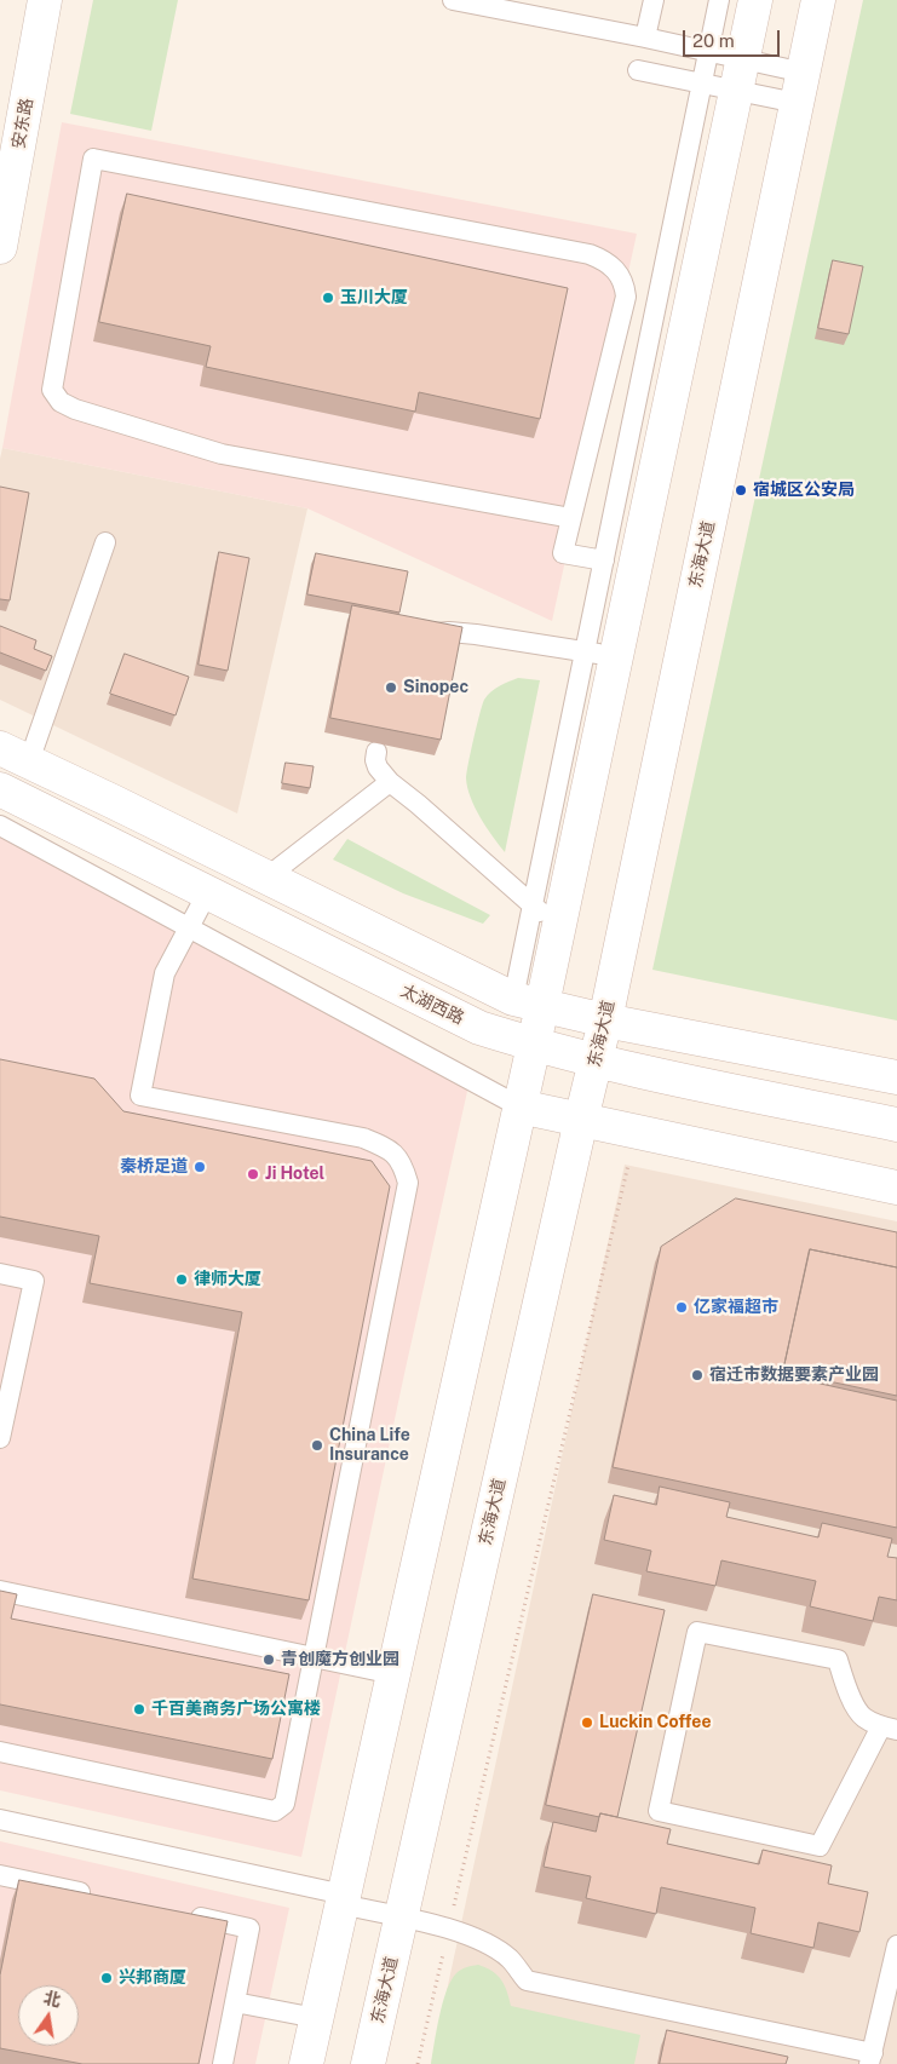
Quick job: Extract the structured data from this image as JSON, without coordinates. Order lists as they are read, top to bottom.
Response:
{
  "streets": {
    "street": ["安东路", "东海大道", "太湖西路"]
  },
  "crossings": [
    ["东海大道", "太湖西路"]
  ],
  "places": [
    "玉川大厦",
    "宿城区公安局",
    "Sinopec",
    "秦桥足道",
    "Ji Hotel",
    "律师大厦",
    "亿家福超市",
    "宿迁市数据要素产业园",
    "China Life Insurance",
    "青创魔方创业园",
    "千百美商务广场公寓楼",
    "Luckin Coffee",
    "兴邦商厦"
  ],
  "scale_bar": "20 m",
  "north": "top"
}
